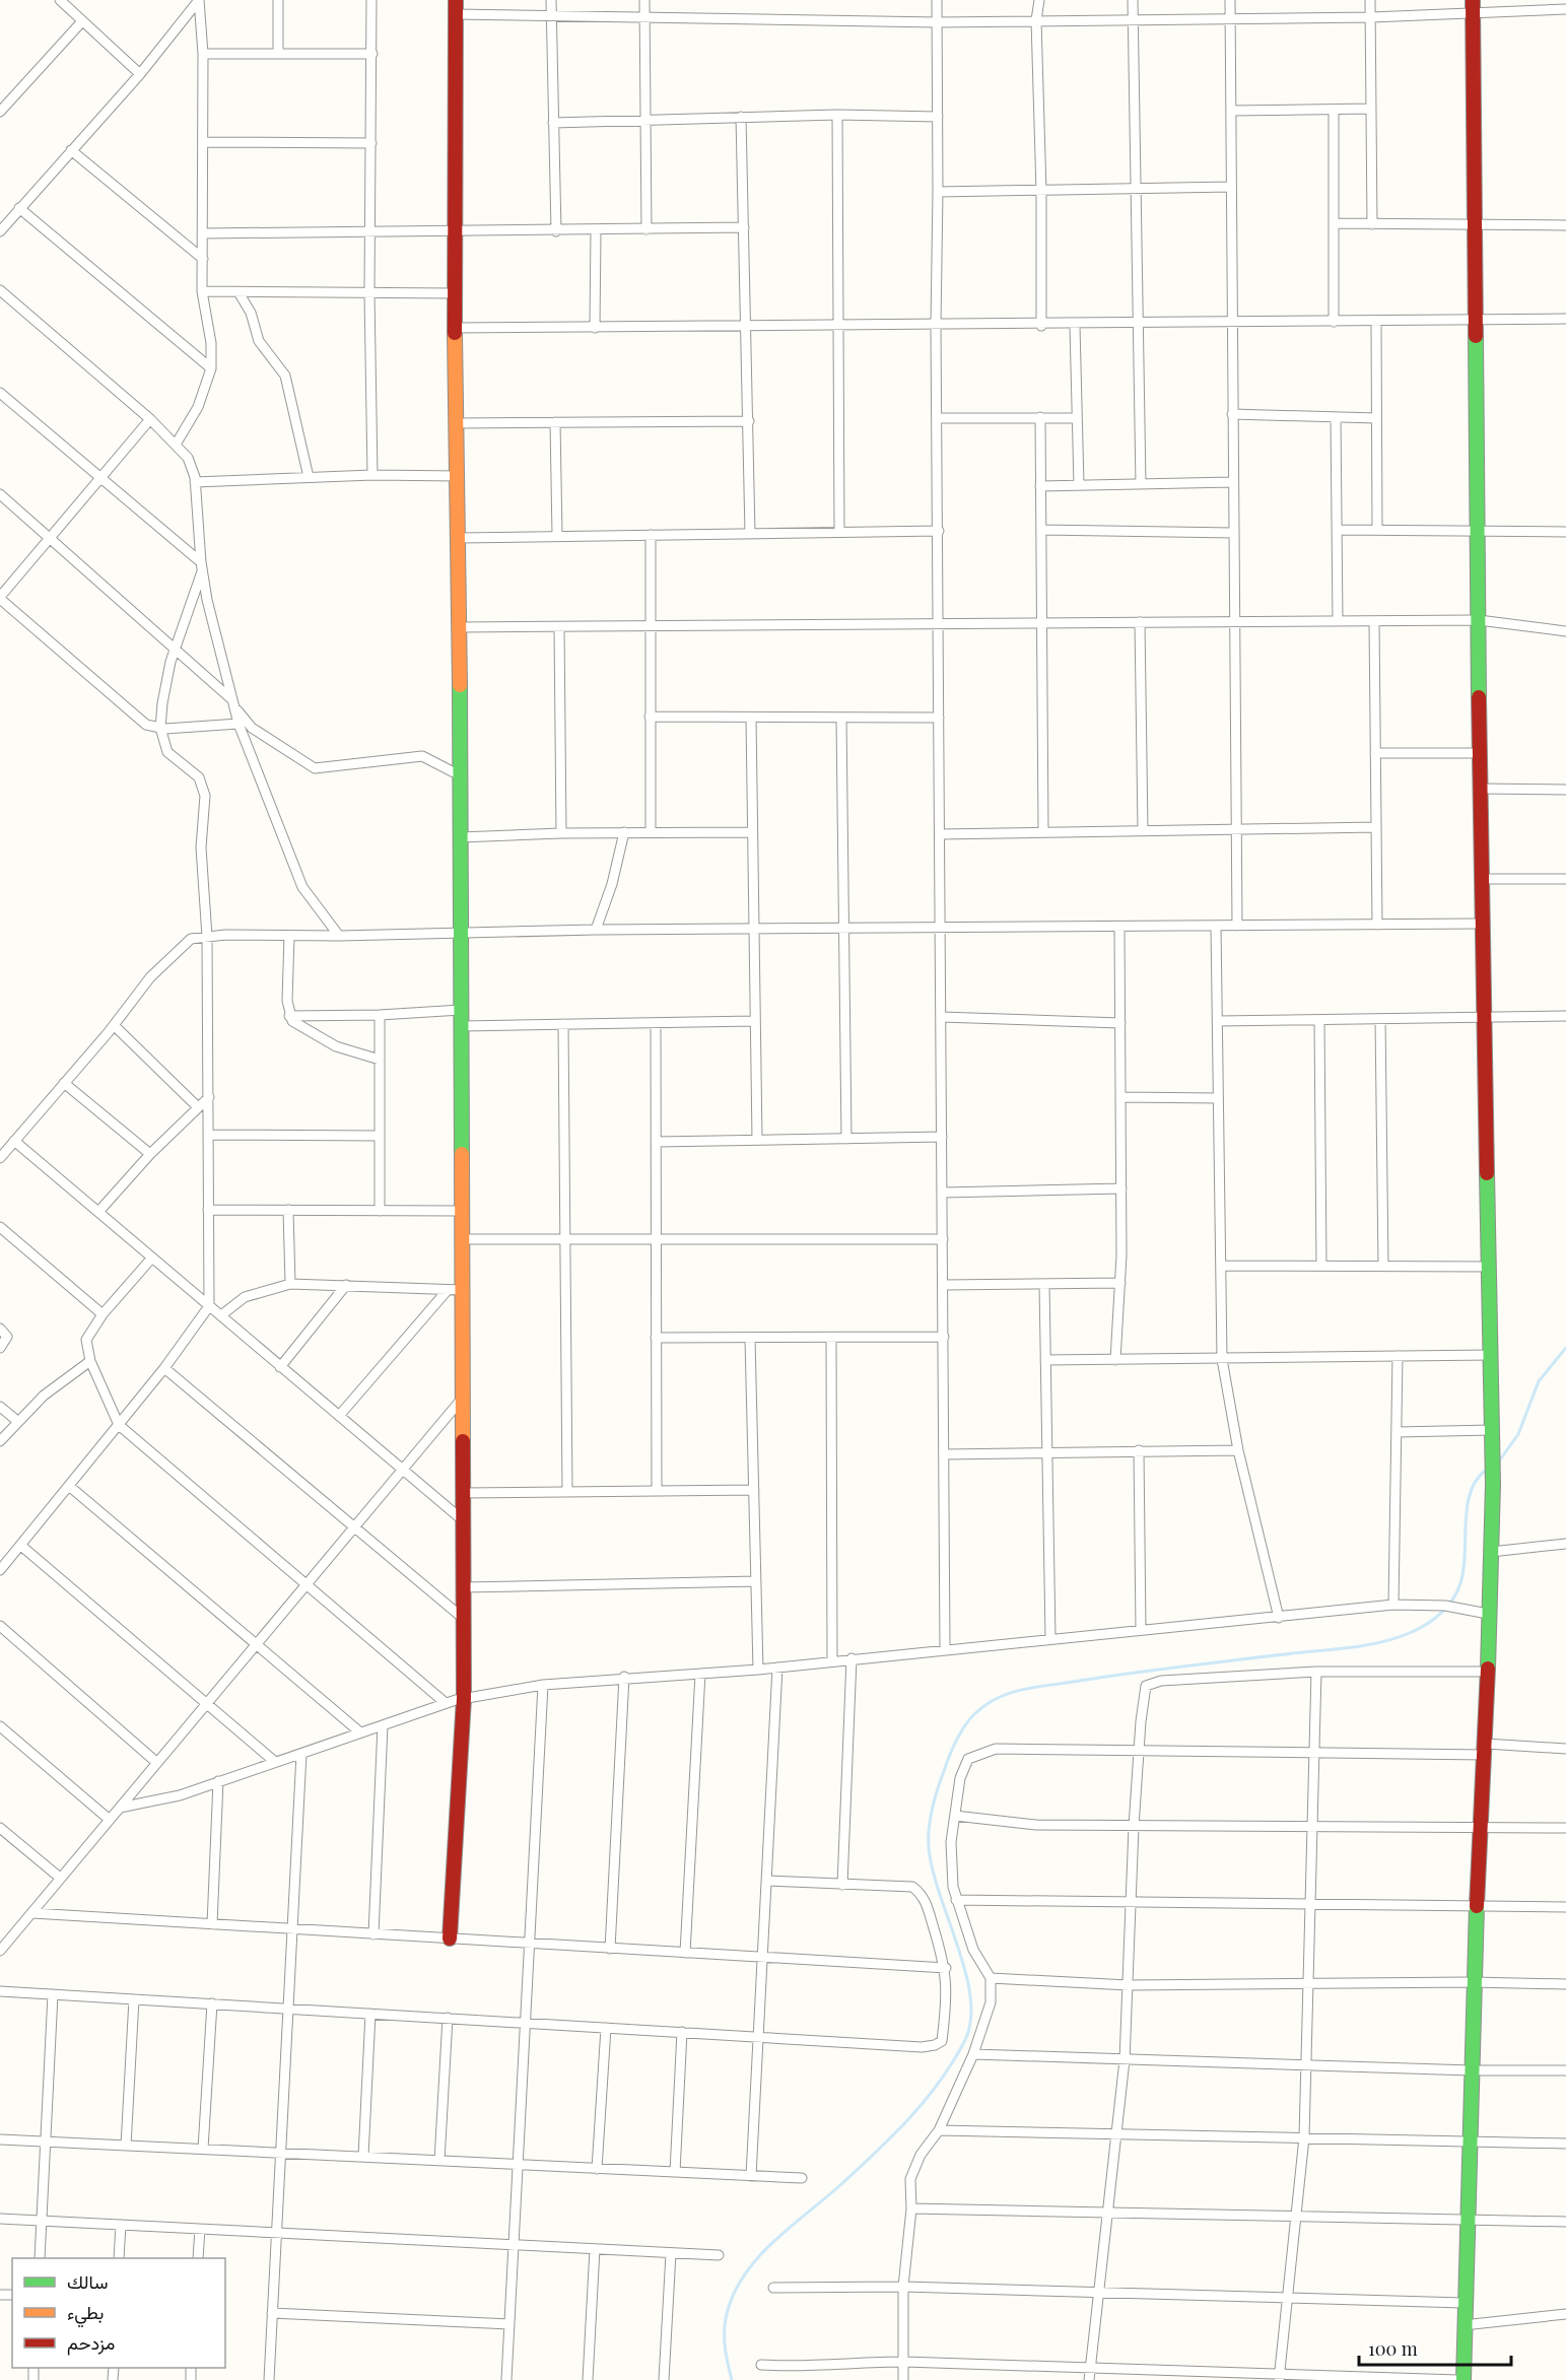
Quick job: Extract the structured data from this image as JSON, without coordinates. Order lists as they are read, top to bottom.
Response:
{
  "legend": ["سالك", "بطيء", "مزدحم"],
  "scale_bar": "100 m"
}
